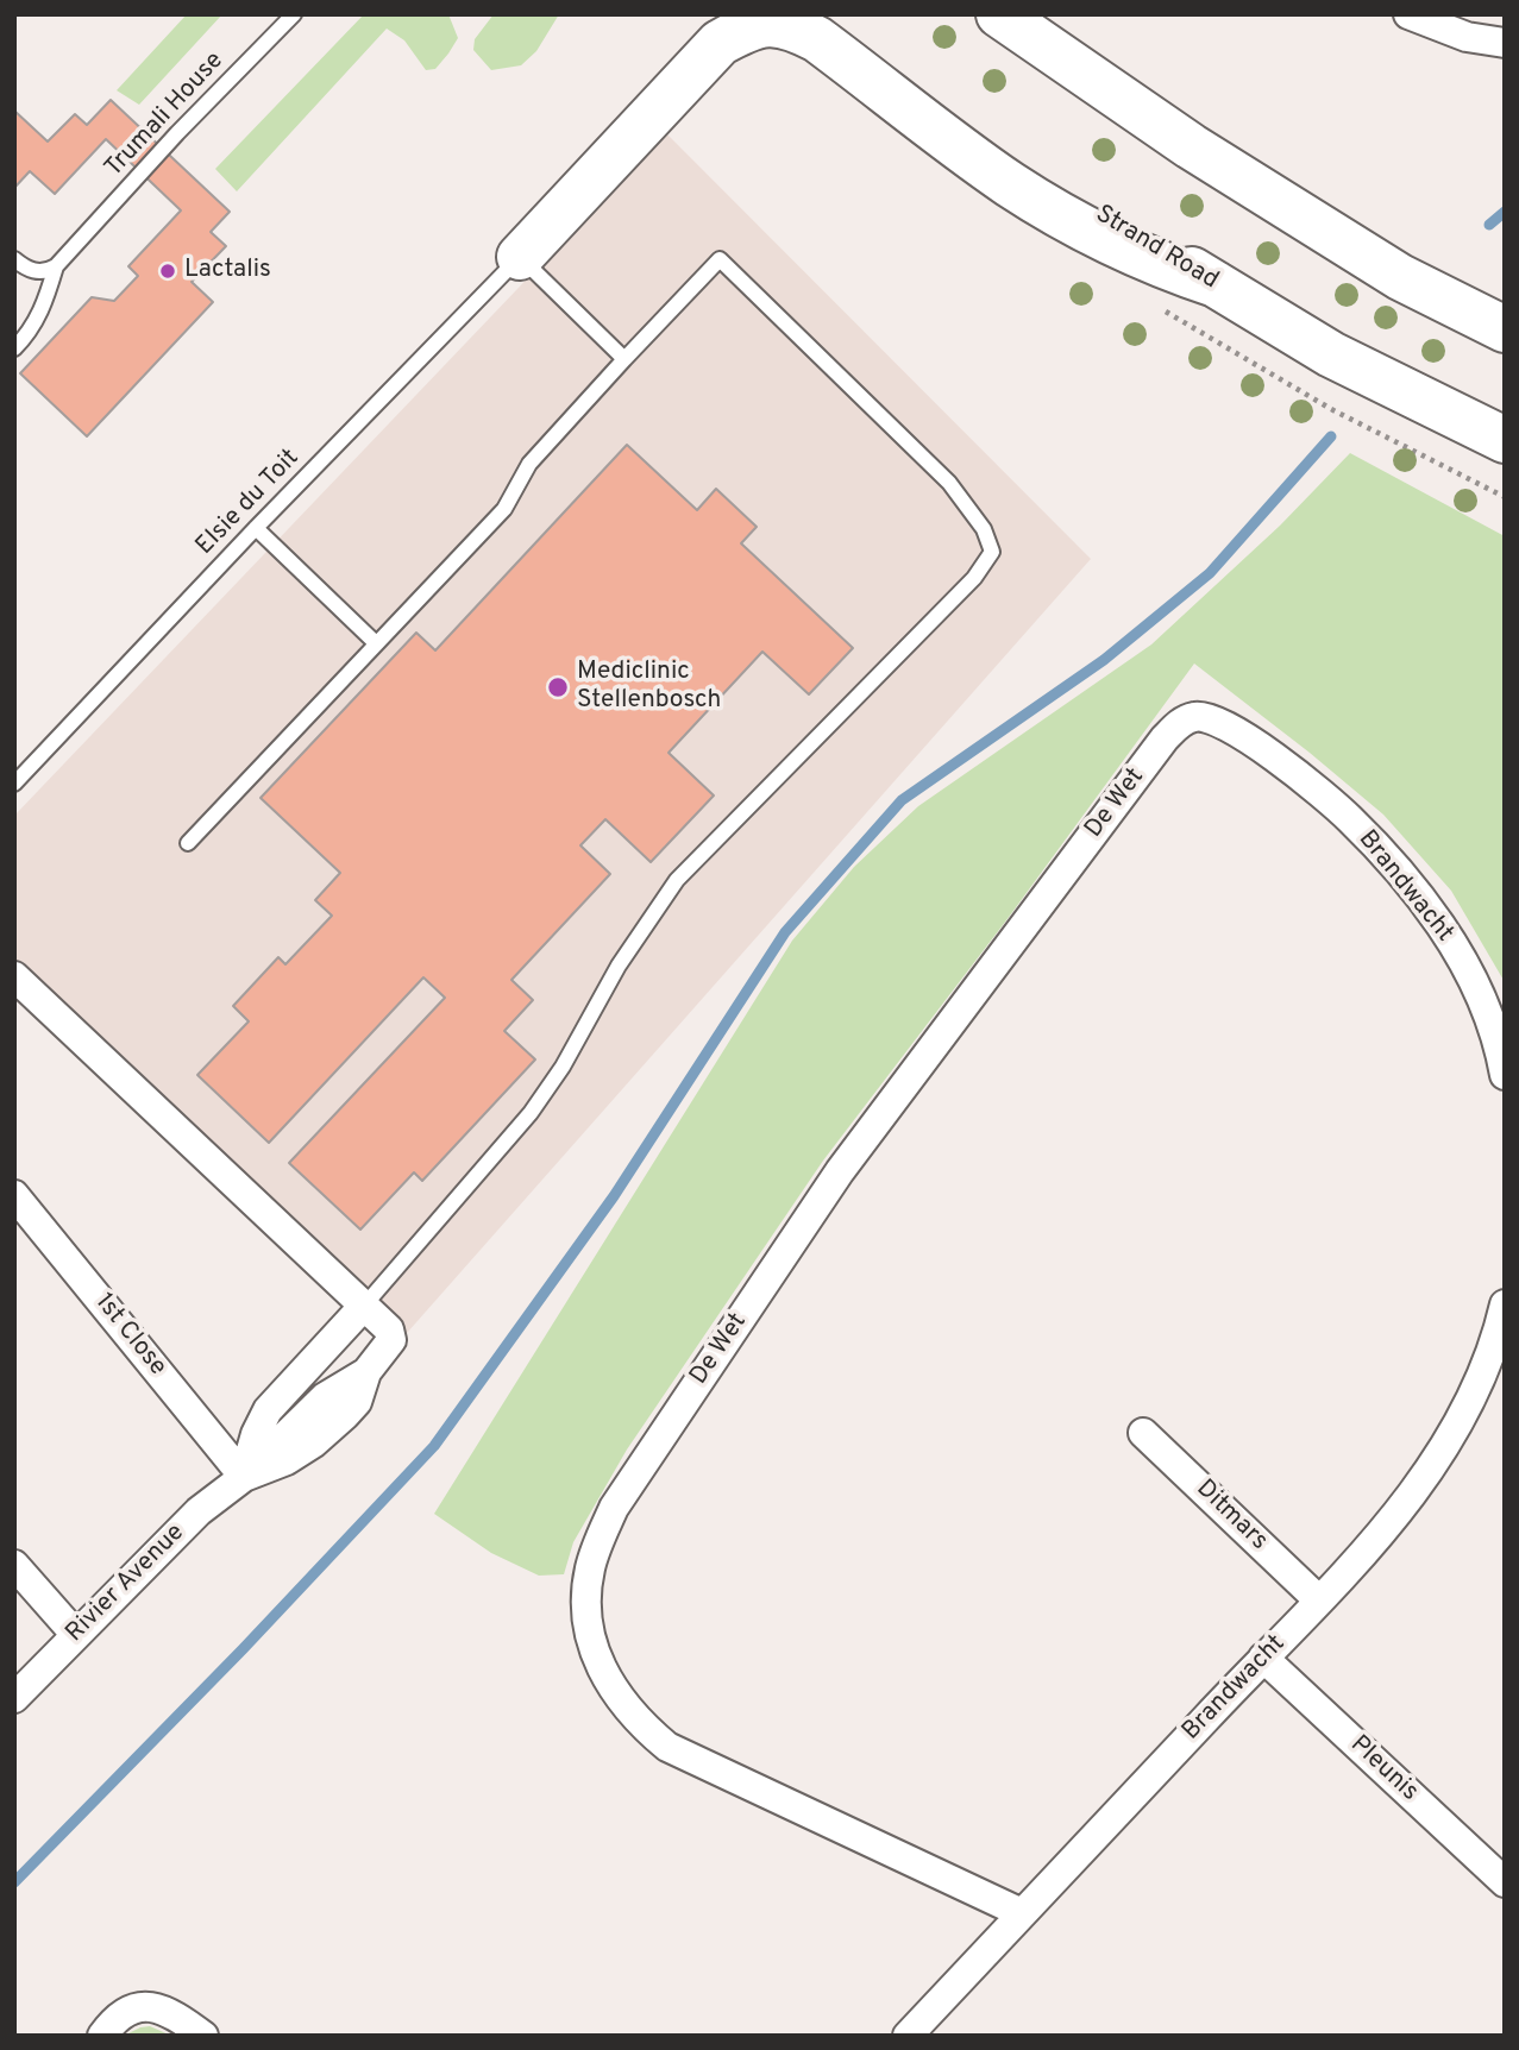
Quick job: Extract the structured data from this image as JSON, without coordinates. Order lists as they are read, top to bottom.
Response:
{
  "streets": {
    "main road": ["Strand Road"],
    "street": [
      "De Wet",
      "Brandwacht",
      "1st Close",
      "Ditmars",
      "Rivier Avenue",
      "Pleunis"
    ],
    "lane": ["Trumali House", "Elsie du Toit"]
  },
  "crossings": [
    ["De Wet", "Brandwacht"],
    ["Brandwacht", "Ditmars"],
    ["Brandwacht", "Pleunis"],
    ["1st Close", "Rivier Avenue"]
  ],
  "places": ["Lactalis", "Mediclinic Stellenbosch"]
}
